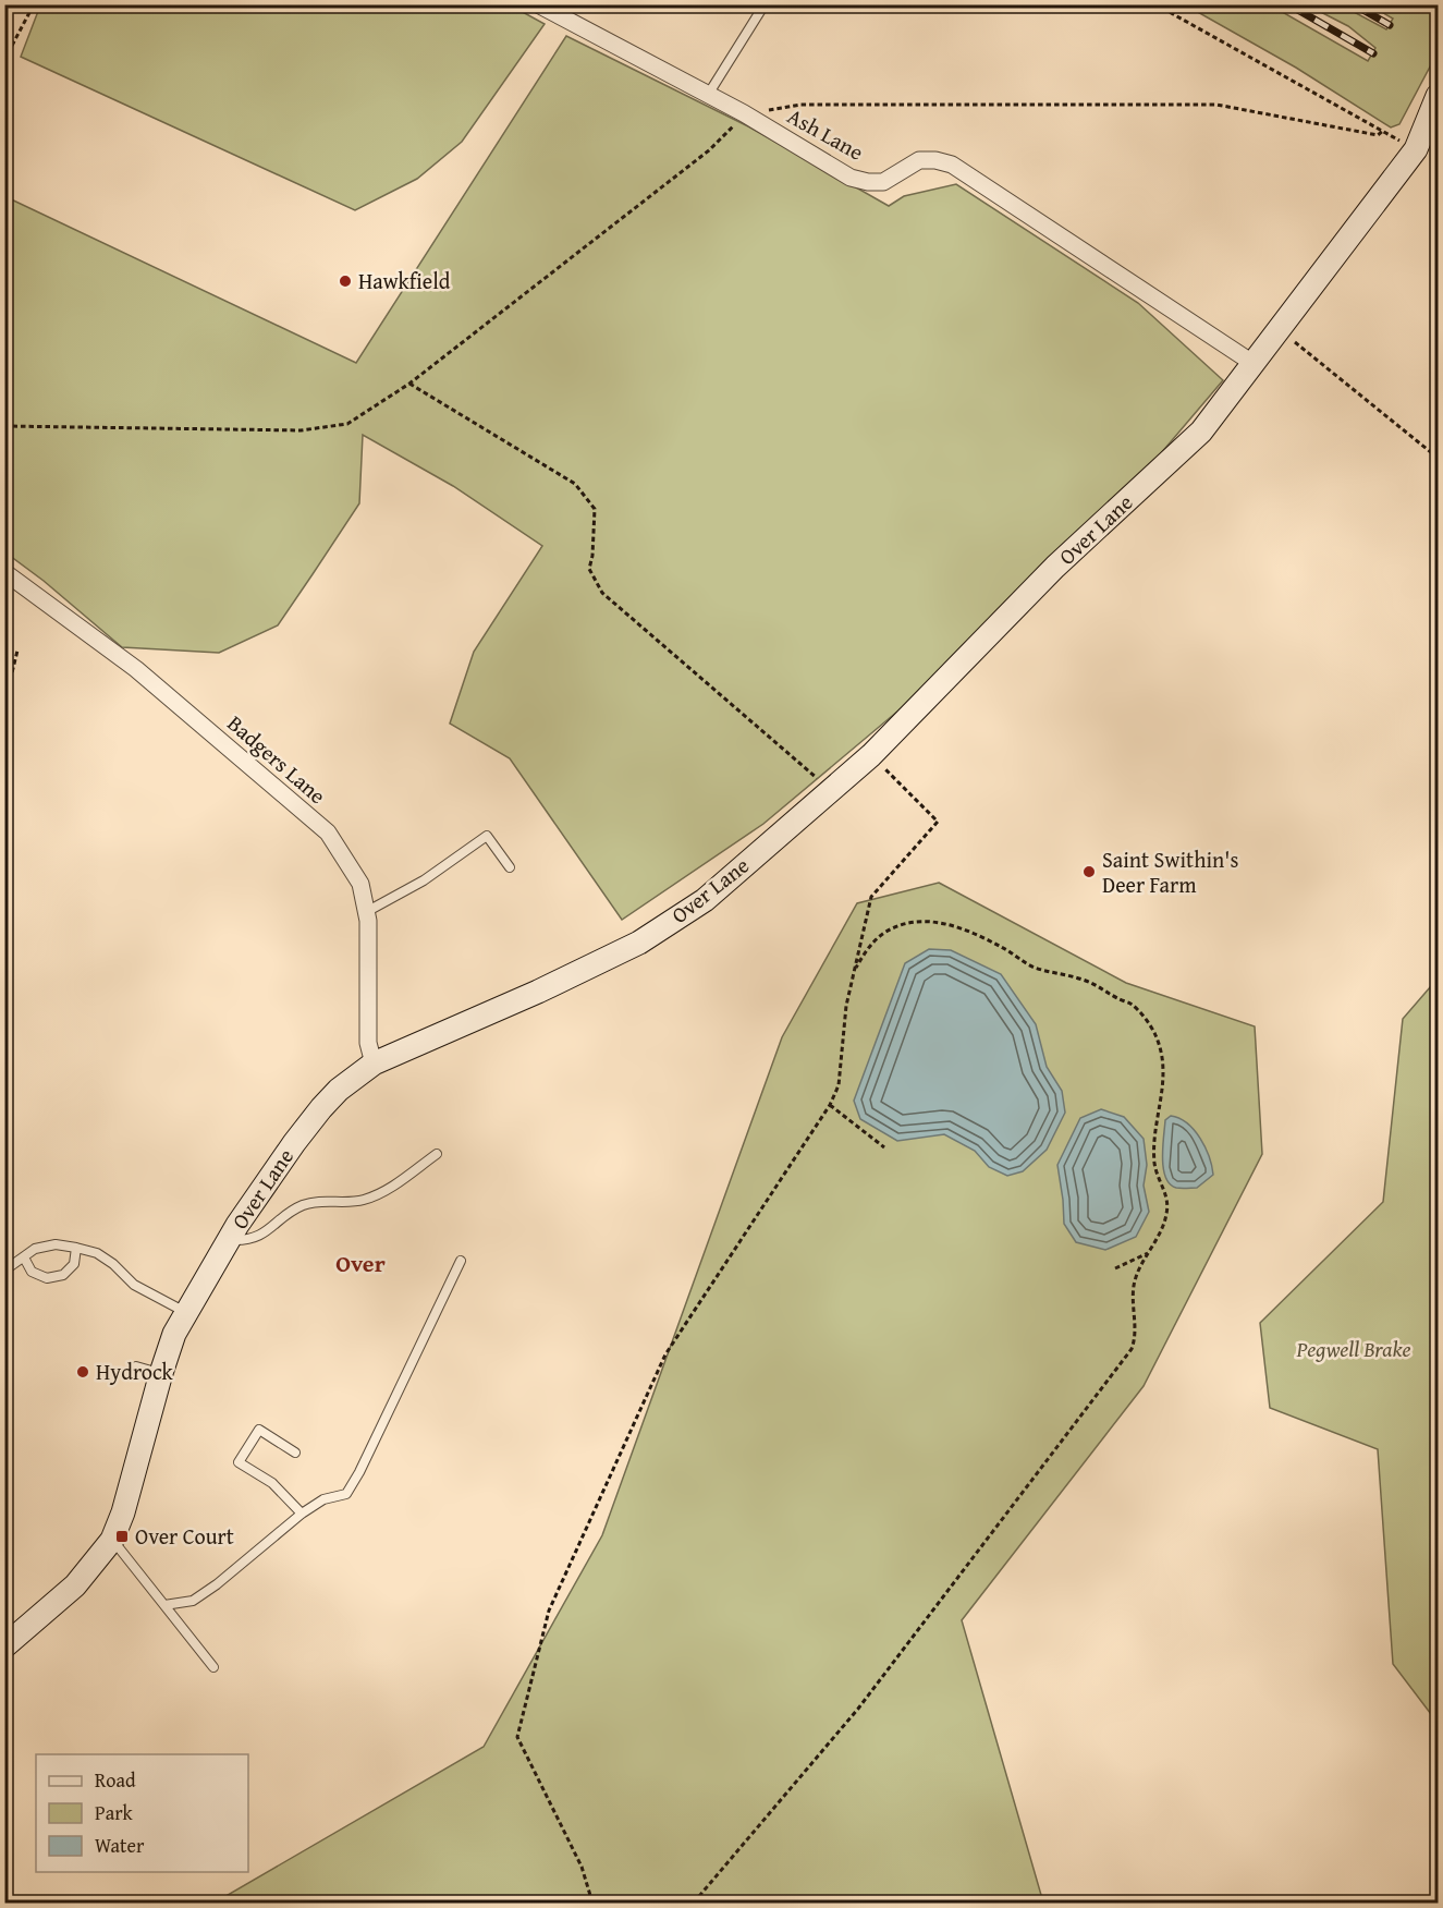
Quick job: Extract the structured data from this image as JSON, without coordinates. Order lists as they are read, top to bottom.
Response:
{
  "streets": {
    "street": ["Ash Lane", "Over Lane", "Badgers Lane"]
  },
  "crossings": [
    ["Ash Lane", "Over Lane"],
    ["Over Lane", "Badgers Lane"]
  ],
  "districts": ["Over"],
  "parks": ["Pegwell Brake"],
  "places": {
    "other": ["Hawkfield", "Saint Swithin's Deer Farm", "Hydrock"],
    "transit": ["Over Court"]
  },
  "legend": ["Road", "Park", "Water"]
}
